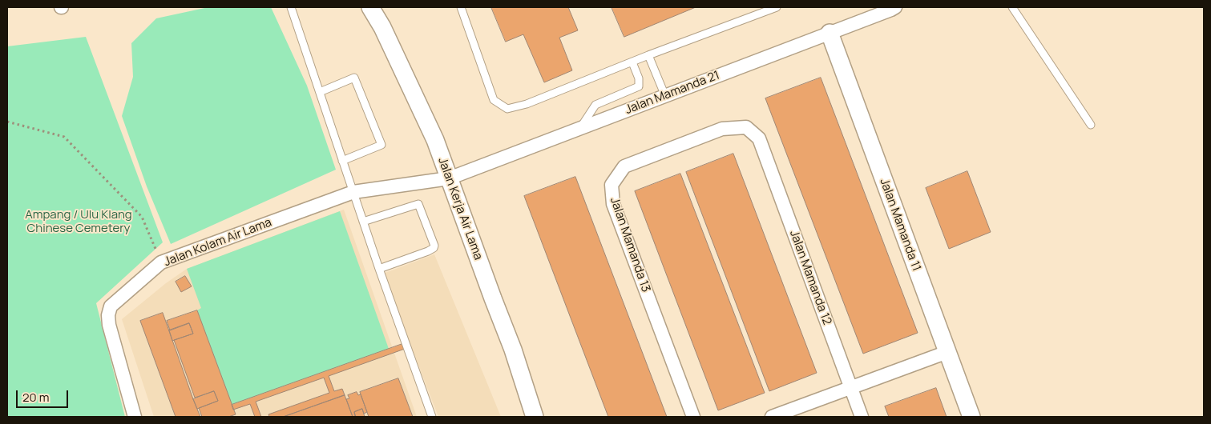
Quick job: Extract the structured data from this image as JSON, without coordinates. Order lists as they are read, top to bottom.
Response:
{
  "streets": {
    "street": [
      "Jalan Mamanda 21",
      "Jalan Kerja Air Lama",
      "Jalan Mamanda 11",
      "Jalan Kolam Air Lama",
      "Jalan Mamanda 13",
      "Jalan Mamanda 12"
    ]
  },
  "crossings": [
    ["Jalan Mamanda 21", "Jalan Kerja Air Lama"],
    ["Jalan Mamanda 21", "Jalan Mamanda 11"],
    ["Jalan Mamanda 21", "Jalan Kolam Air Lama"],
    ["Jalan Kerja Air Lama", "Jalan Kolam Air Lama"],
    ["Jalan Mamanda 13", "Jalan Mamanda 12"]
  ],
  "parks": ["Ampang / Ulu Klang Chinese Cemetery"],
  "scale_bar": "20 m"
}
